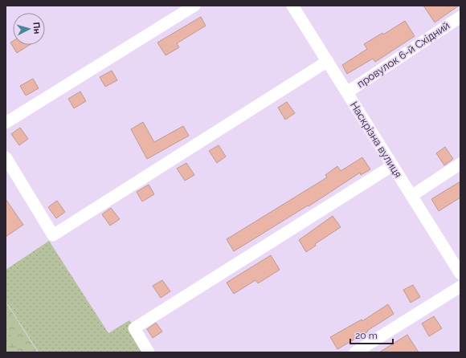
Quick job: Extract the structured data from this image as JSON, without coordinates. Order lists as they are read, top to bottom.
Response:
{
  "streets": {
    "street": ["провулок 6-й Східний", "Наскрізна вулиця"]
  },
  "crossings": [
    ["провулок 6-й Східний", "Наскрізна вулиця"]
  ],
  "scale_bar": "20 m",
  "north": "right"
}
